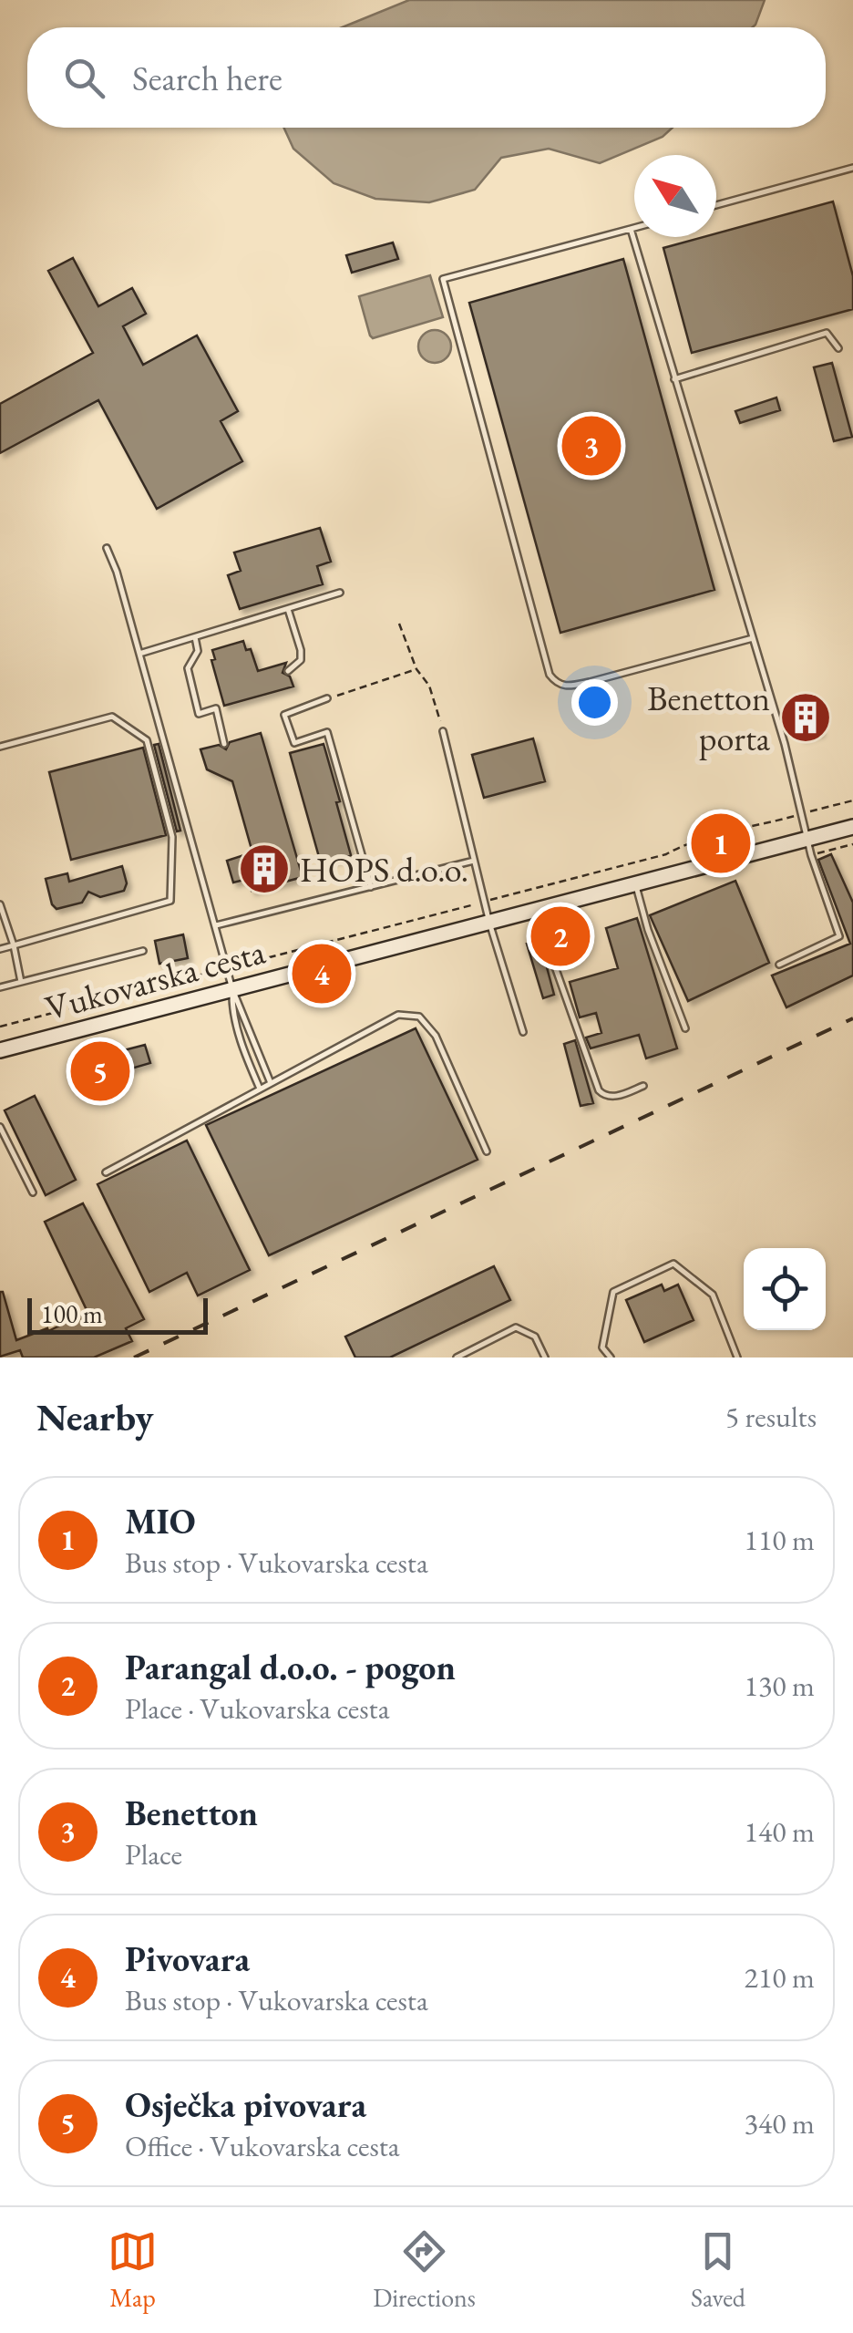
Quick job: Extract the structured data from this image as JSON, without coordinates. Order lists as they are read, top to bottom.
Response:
{
  "streets": {
    "main road": ["Vukovarska cesta"]
  },
  "places": {
    "building": ["Benetton porta", "HOPS d.o.o."]
  },
  "scale_bar": "100 m",
  "north": "top left",
  "page": {
    "search": "Search here",
    "pins": [
      "3",
      "1",
      "2",
      "4",
      "5"
    ],
    "scale": "100 m",
    "heading": ["Nearby", "5 results"],
    "list": [
      {
        "mark": "1",
        "name": "MIO",
        "note": "Bus stop · Vukovarska cesta",
        "value": "110 m"
      },
      {
        "mark": "2",
        "name": "Parangal d.o.o. - pogon",
        "note": "Place · Vukovarska cesta",
        "value": "130 m"
      },
      {
        "mark": "3",
        "name": "Benetton",
        "note": "Place",
        "value": "140 m"
      },
      {
        "mark": "4",
        "name": "Pivovara",
        "note": "Bus stop · Vukovarska cesta",
        "value": "210 m"
      },
      {
        "mark": "5",
        "name": "Osječka pivovara",
        "note": "Office · Vukovarska cesta",
        "value": "340 m"
      }
    ],
    "nav": ["Map", "Directions", "Saved"]
  }
}
